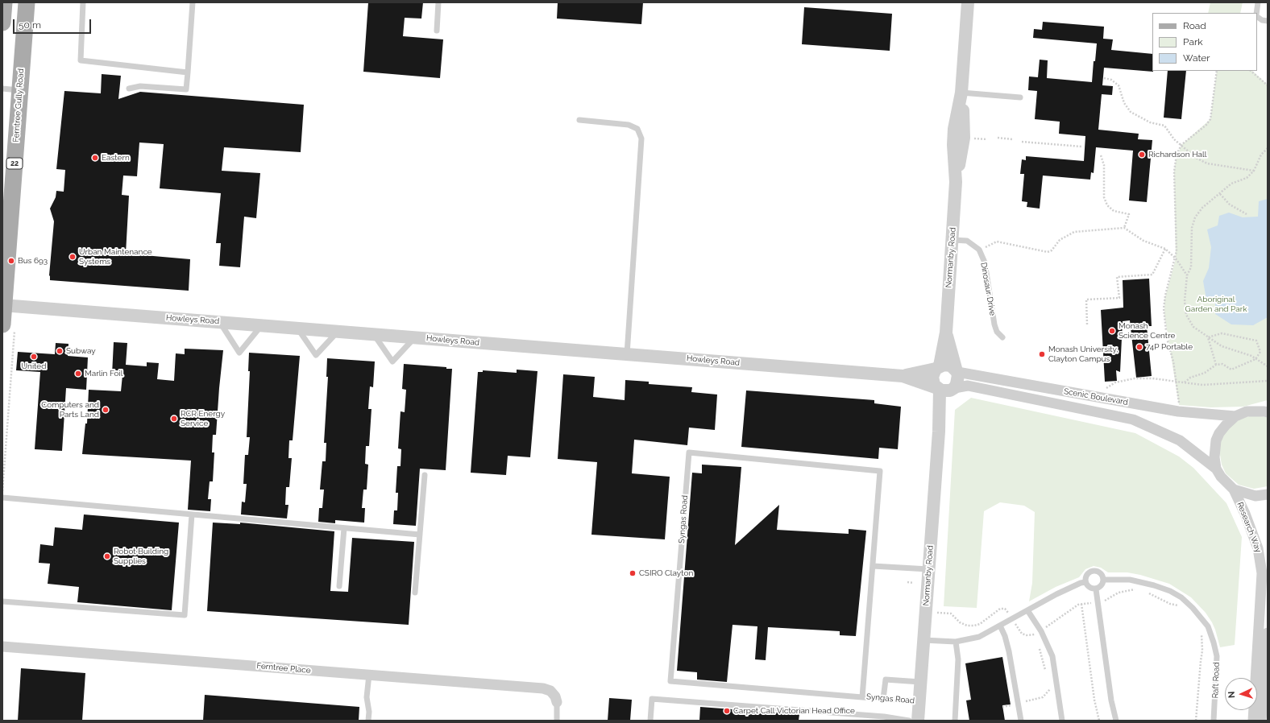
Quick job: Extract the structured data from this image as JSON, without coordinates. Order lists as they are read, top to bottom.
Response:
{
  "streets": {
    "main road": ["Ferntree Gully Road", "22"],
    "street": [
      "Normanby Road",
      "Howleys Road",
      "Scenic Boulevard",
      "Research Way",
      "Ferntree Place"
    ],
    "lane": ["Dinosaur Drive", "Syngas Road", "Raft Road"]
  },
  "crossings": [
    ["Ferntree Gully Road", "Howleys Road"],
    ["Normanby Road", "Howleys Road"],
    ["Normanby Road", "Scenic Boulevard"],
    ["Normanby Road", "Syngas Road"],
    ["Howleys Road", "Scenic Boulevard"],
    ["Scenic Boulevard", "Research Way"]
  ],
  "parks": ["Aboriginal Garden and Park"],
  "places": [
    "Richardson Hall",
    "Eastern",
    "Urban Maintenance Systems",
    "Bus 693",
    "Monash Science Centre",
    "74P Portable",
    "Subway",
    "Monash University, Clayton Campus",
    "United",
    "Marlin Foil",
    "Computers and Parts Land",
    "RCR Energy Service",
    "Robot Building Supplies",
    "CSIRO Clayton",
    "Carpet Call Victorian Head Office"
  ],
  "legend": ["Road", "Park", "Water"],
  "scale_bar": "50 m",
  "north": "left"
}
